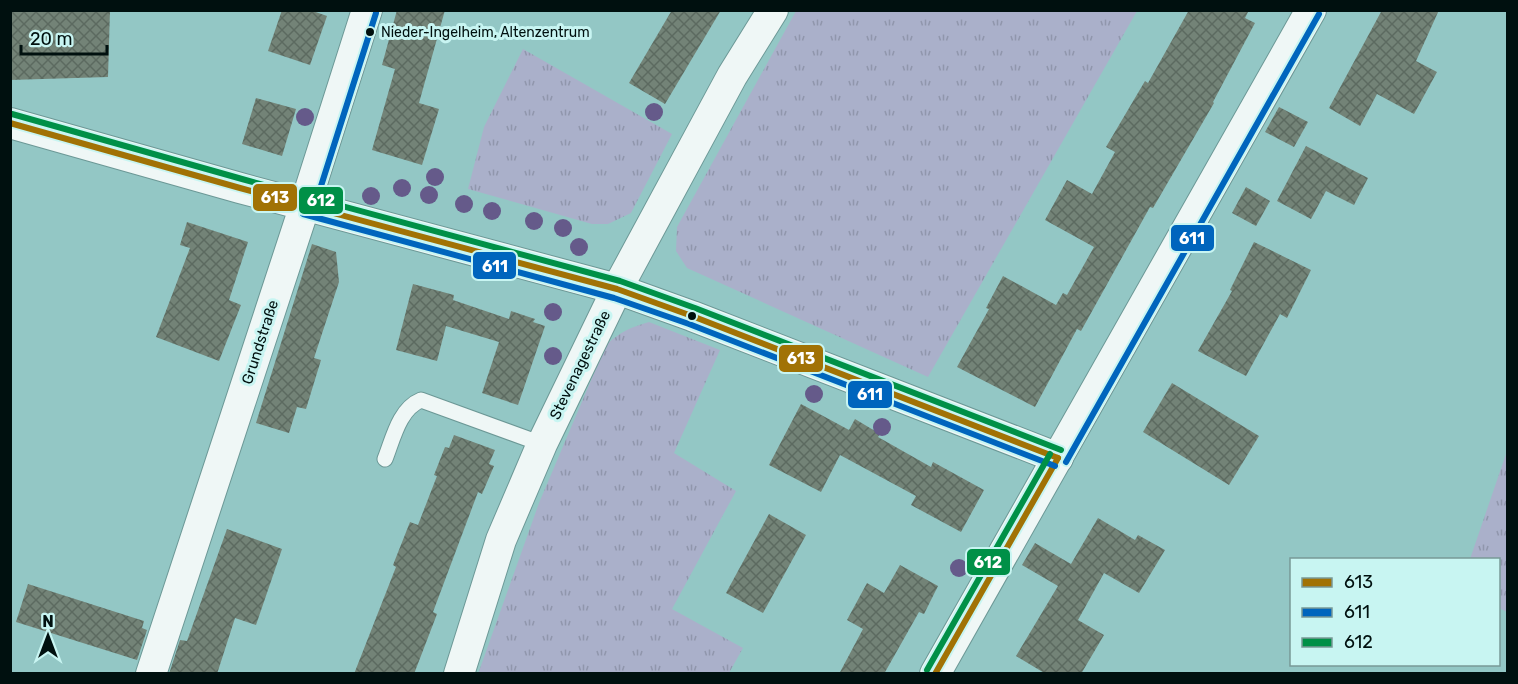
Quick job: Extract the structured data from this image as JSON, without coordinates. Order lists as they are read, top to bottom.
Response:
{
  "streets": {
    "street": ["Grundstraße", "Stevenagestraße"]
  },
  "places": ["Nieder-Ingelheim, Altenzentrum"],
  "lines": ["transit line 611", "transit line 612", "transit line 613"],
  "legend": ["613", "611", "612"],
  "scale_bar": "20 m",
  "north": "top"
}
